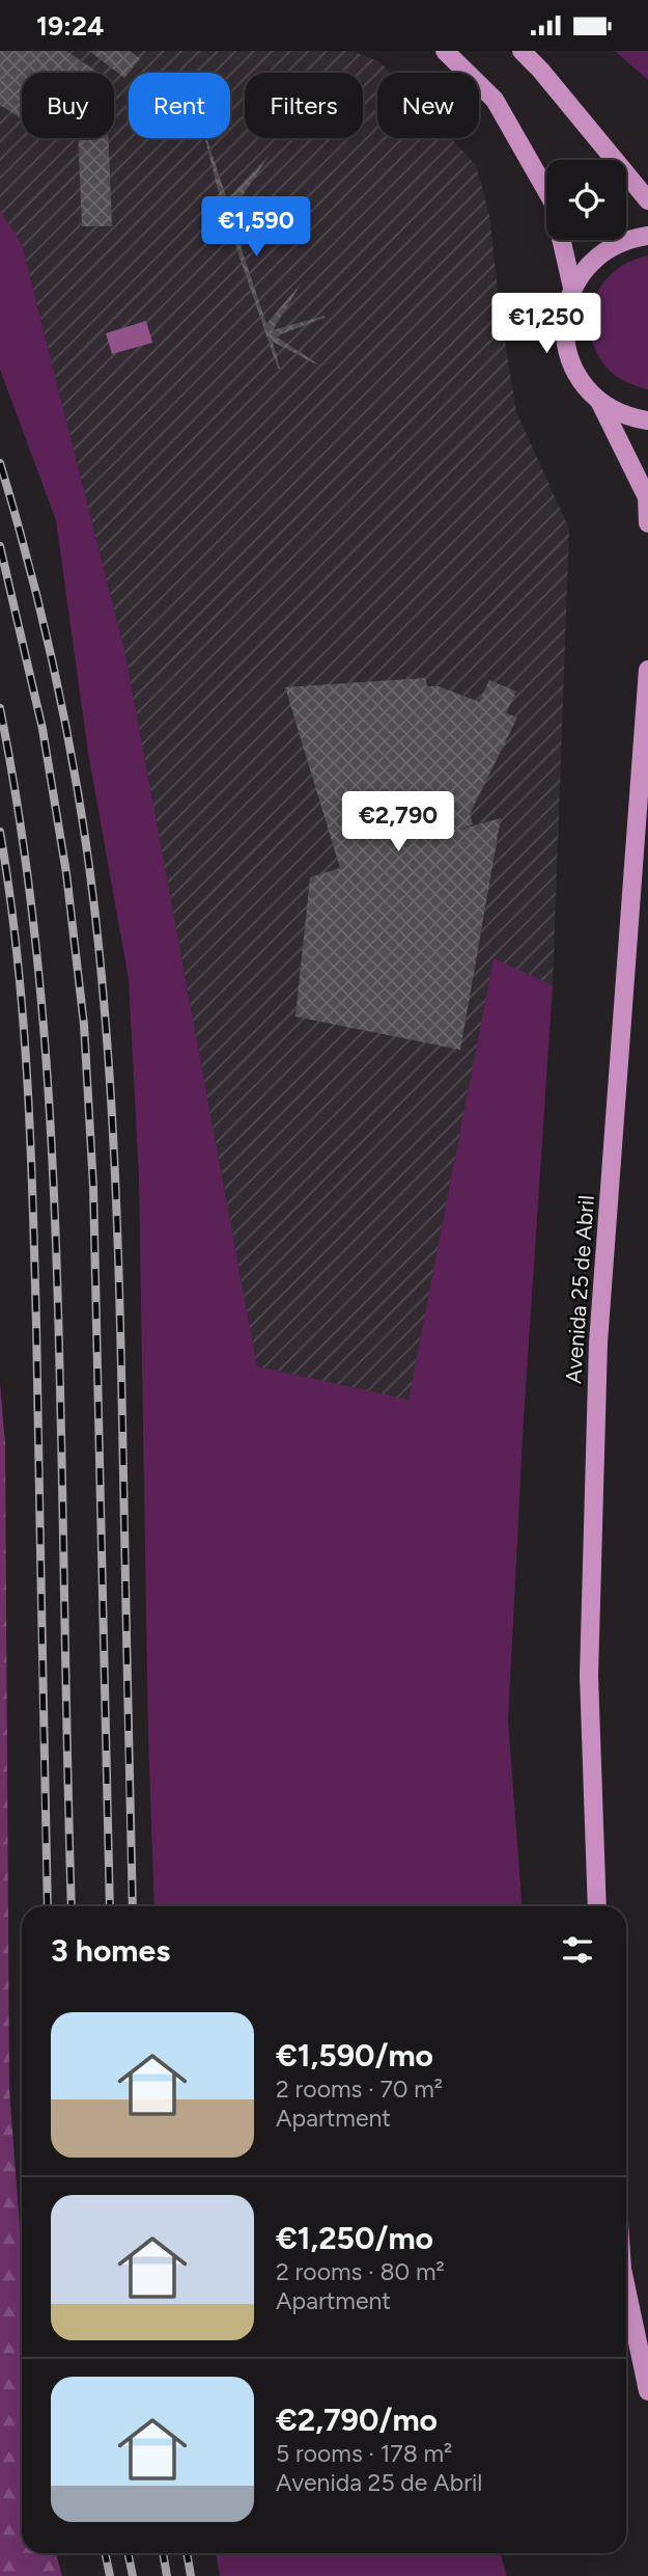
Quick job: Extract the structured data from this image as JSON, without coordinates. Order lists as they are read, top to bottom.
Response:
{
  "streets": {
    "main road": ["Avenida 25 de Abril"]
  },
  "page": {
    "status": "19:24",
    "chip": [
      "Buy",
      "Rent",
      "Filters",
      "New"
    ],
    "price": ["€1,590", "€1,250", "€2,790"],
    "heading": "3 homes",
    "list": [
      {
        "name": "€1,590/mo",
        "note": "2 rooms · 70 m² · Apartment"
      },
      {
        "name": "€1,250/mo",
        "note": "2 rooms · 80 m² · Apartment"
      },
      {
        "name": "€2,790/mo",
        "note": "5 rooms · 178 m² · Avenida 25 de Abril"
      }
    ]
  }
}
